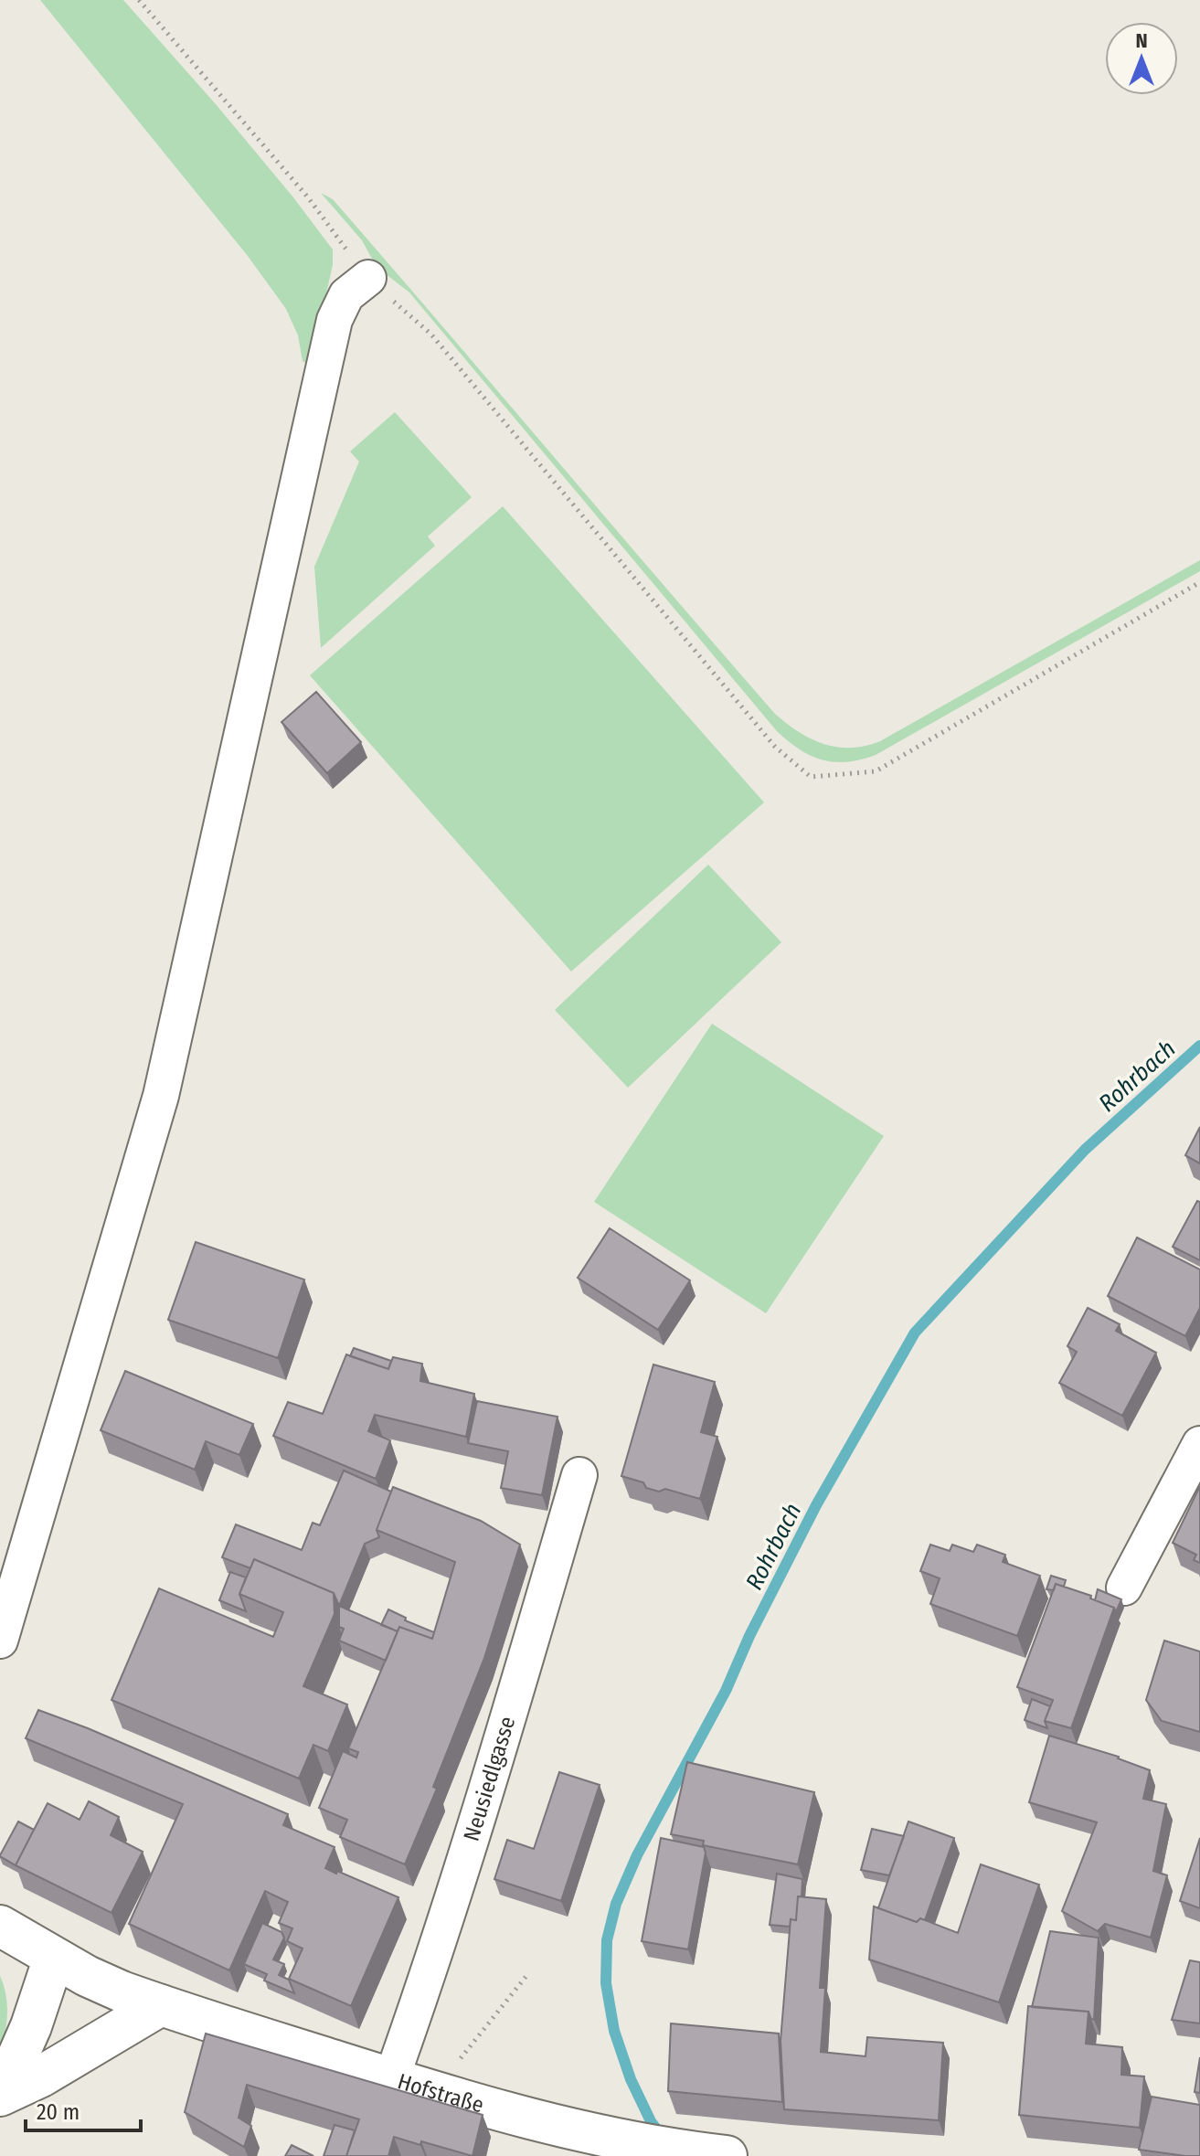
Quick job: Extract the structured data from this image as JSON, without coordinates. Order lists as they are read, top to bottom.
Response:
{
  "streets": {
    "main road": ["Hofstraße"],
    "street": ["Neusiedlgasse"]
  },
  "crossings": [
    ["Neusiedlgasse", "Hofstraße"]
  ],
  "water": ["Rohrbach"],
  "scale_bar": "20 m",
  "north": "top"
}
